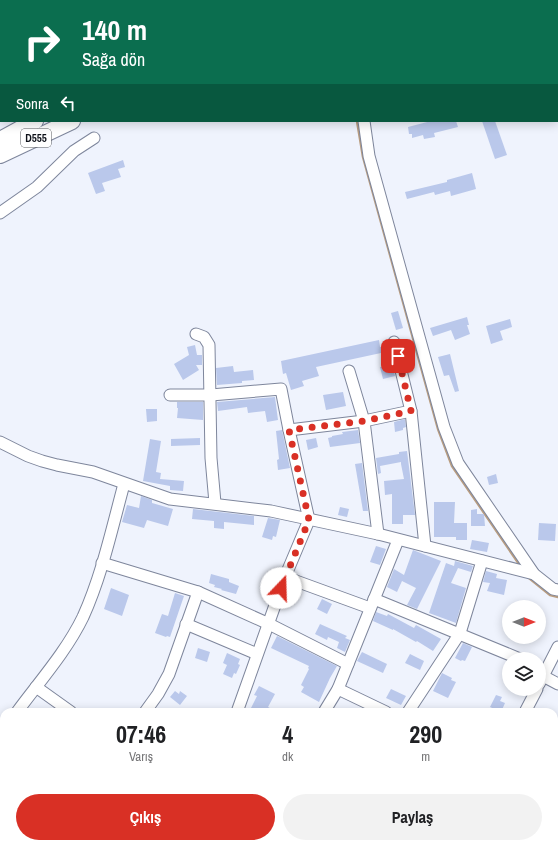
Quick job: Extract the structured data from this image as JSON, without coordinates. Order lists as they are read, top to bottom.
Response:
{
  "streets": {
    "highway": ["D555"]
  },
  "north": "right",
  "page": {
    "turn": ["140 m", "Sağa dön"],
    "then": "Sonra",
    "eta": [
      "07:46",
      "Varış",
      "4",
      "dk",
      "290",
      "m"
    ],
    "buttons": ["Çıkış", "Paylaş"]
  }
}
